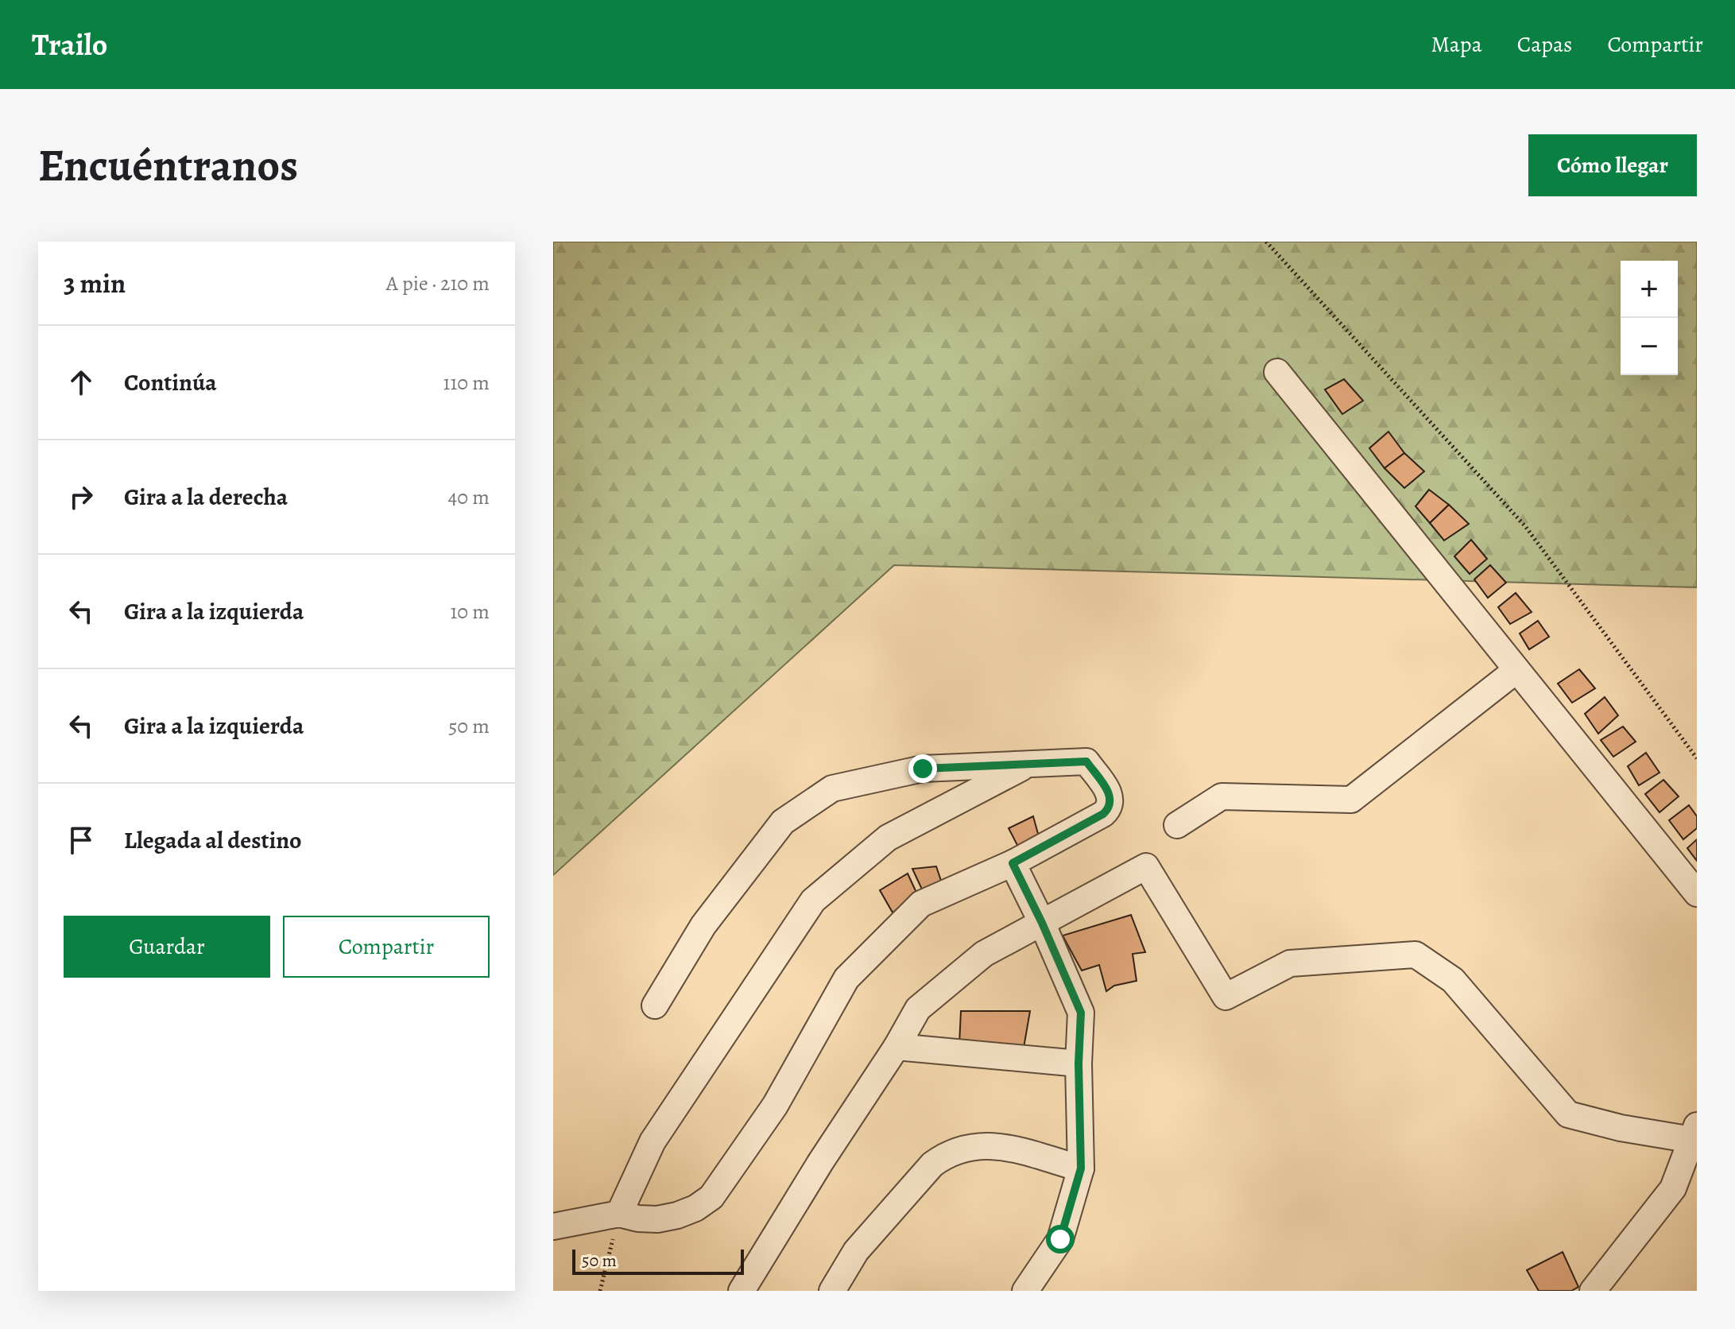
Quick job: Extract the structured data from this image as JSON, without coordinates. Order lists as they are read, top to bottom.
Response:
{
  "scale_bar": "50 m",
  "page": {
    "header": "Trailo",
    "nav": ["Mapa", "Capas", "Compartir"],
    "buttons": [
      "Cómo llegar",
      ["Guardar", "Compartir"]
    ],
    "title": "Encuéntranos",
    "heading": ["3 min", "A pie · 210 m"],
    "map_buttons": ["+", "−"],
    "list": [
      ["Continúa", "110 m"],
      ["Gira a la derecha", "40 m"],
      ["Gira a la izquierda", "10 m"],
      ["Gira a la izquierda", "50 m"],
      "Llegada al destino"
    ],
    "scale": "50 m"
  }
}
